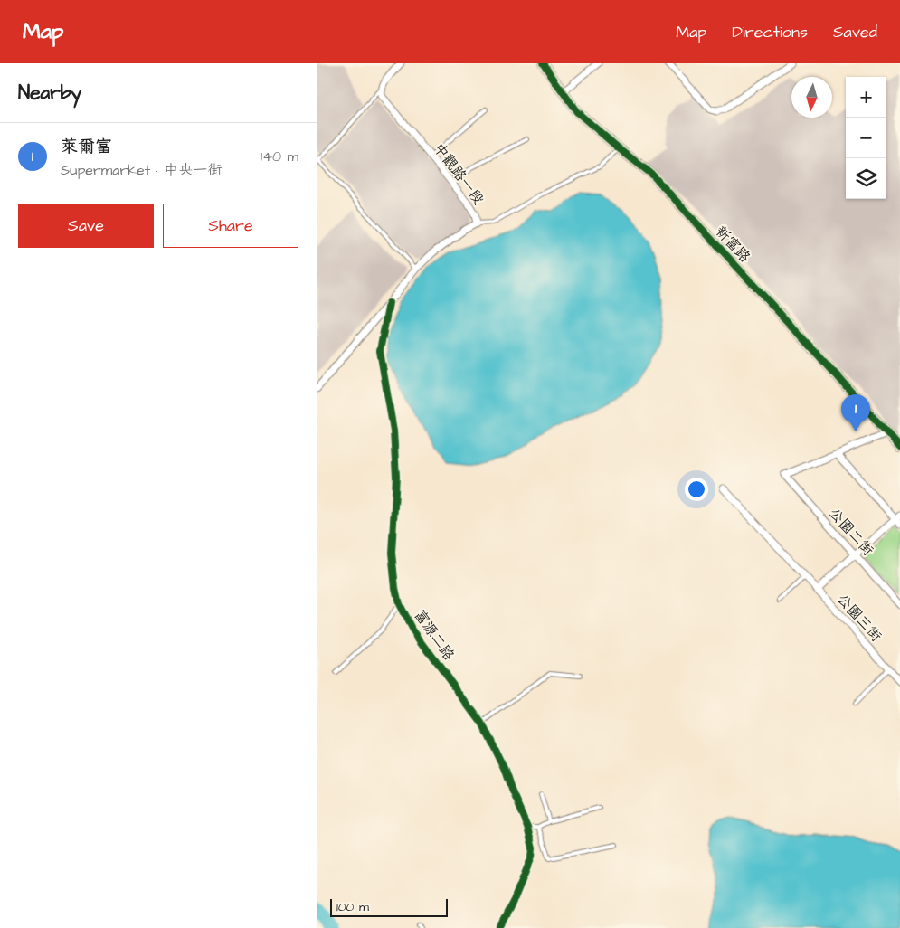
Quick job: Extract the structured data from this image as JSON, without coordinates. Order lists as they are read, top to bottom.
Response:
{
  "streets": {
    "street": [
      "中觀路一段",
      "新富路",
      "公園二街",
      "公園三街",
      "富源二路"
    ]
  },
  "crossings": [
    ["中觀路一段", "富源二路"]
  ],
  "scale_bar": "100 m",
  "north": "bottom",
  "page": {
    "header": "Map",
    "nav": ["Map", "Directions", "Saved"],
    "heading": "Nearby",
    "map_buttons": ["+", "−"],
    "list": [
      {
        "mark": "1",
        "name": "萊爾富",
        "note": "Supermarket · 中央一街",
        "value": "140 m"
      }
    ],
    "buttons": ["Save", "Share"],
    "pins": "1",
    "scale": "100 m"
  }
}
